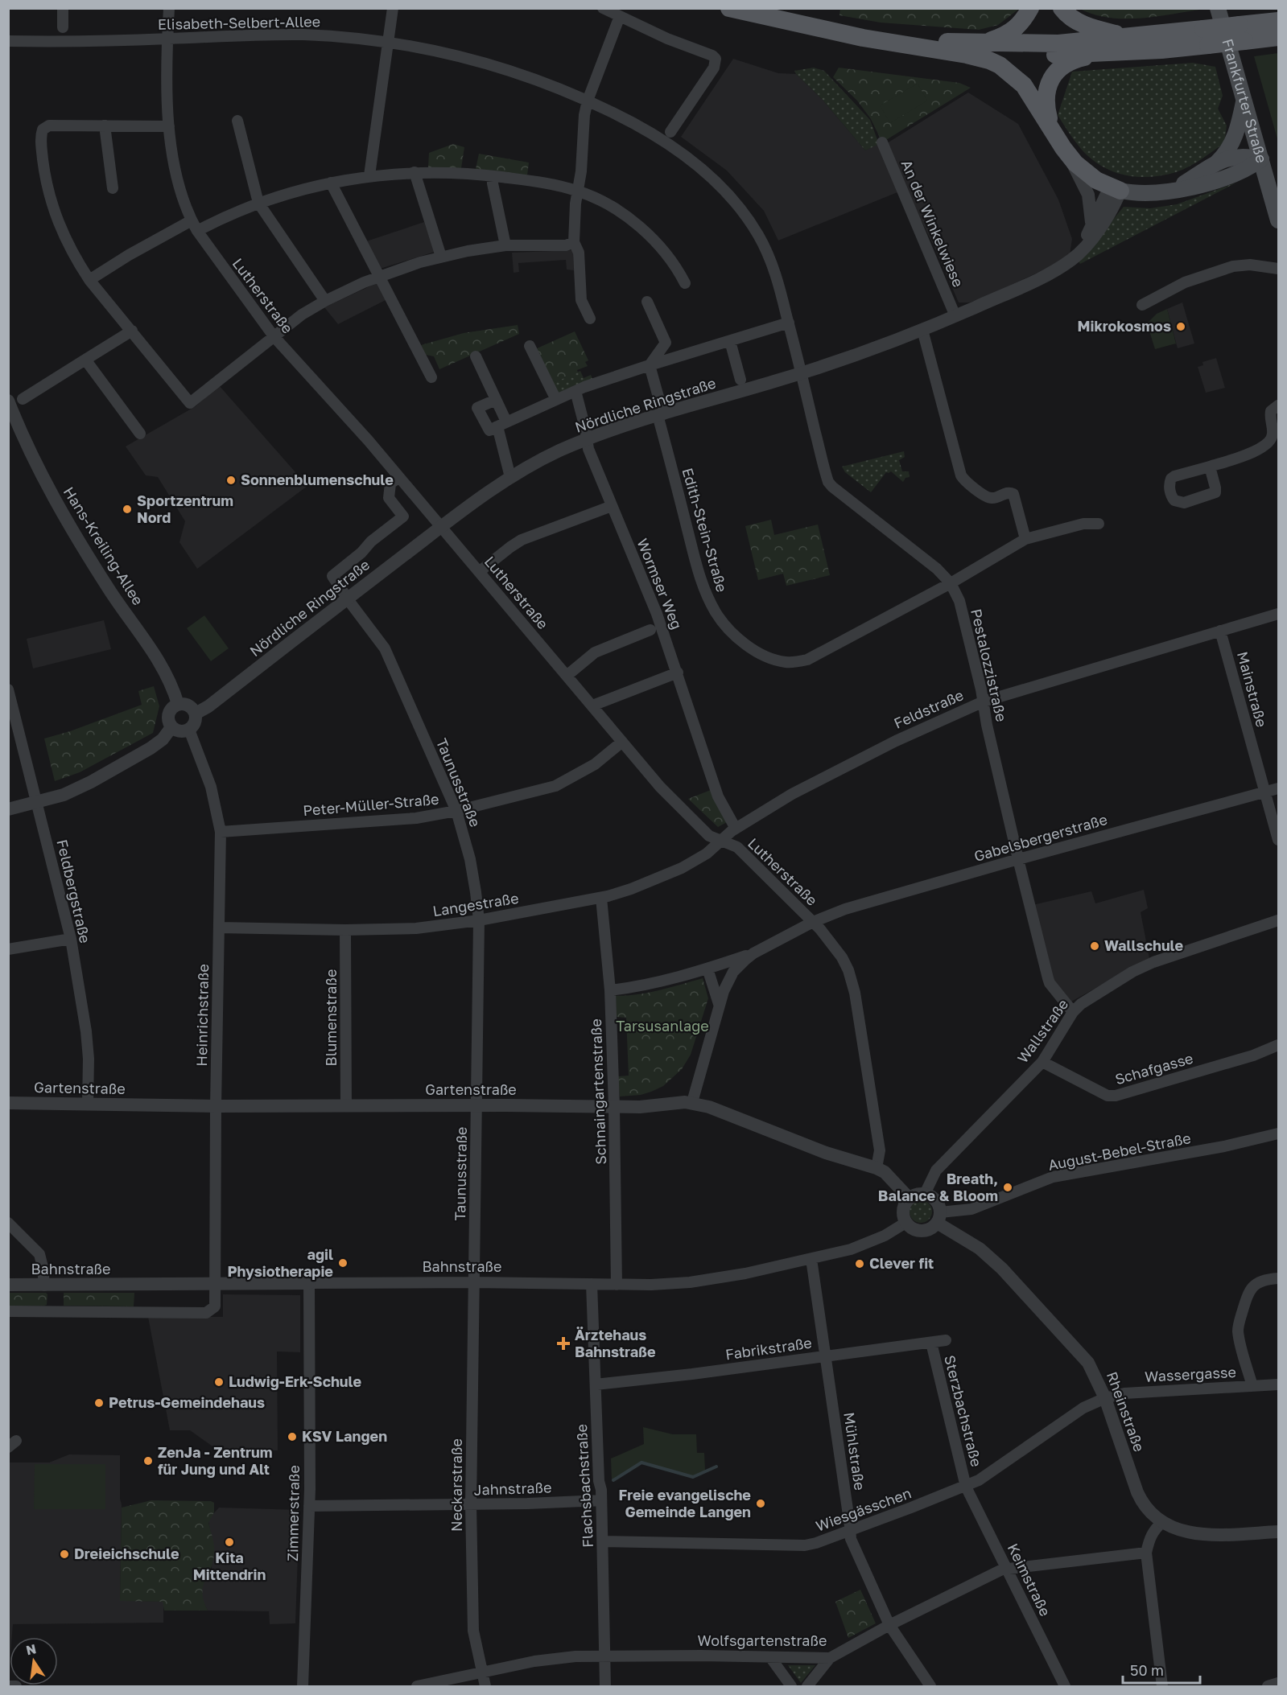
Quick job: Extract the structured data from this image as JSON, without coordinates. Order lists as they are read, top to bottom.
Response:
{
  "streets": {
    "main road": ["Frankfurter Straße"],
    "street": [
      "Elisabeth-Selbert-Allee",
      "An der Winkelwiese",
      "Lutherstraße",
      "Nördliche Ringstraße",
      "Edith-Stein-Straße",
      "Hans-Kreiling-Allee",
      "Wormser Weg",
      "Pestalozzistraße",
      "Mainstraße",
      "Feldstraße",
      "Taunusstraße",
      "Peter-Müller-Straße",
      "Gabelsbergerstraße",
      "Feldbergstraße",
      "Langestraße",
      "Heinrichstraße",
      "Blumenstraße",
      "Wallstraße",
      "Schafgasse",
      "Gartenstraße",
      "Schnaingartenstraße",
      "August-Bebel-Straße",
      "Bahnstraße",
      "Fabrikstraße",
      "Wassergasse",
      "Sterzbachstraße",
      "Rheinstraße",
      "Mühlstraße",
      "Neckarstraße",
      "Flachsbachstraße",
      "Jahnstraße",
      "Wiesgässchen",
      "Zimmerstraße",
      "Keimstraße",
      "Wolfsgartenstraße"
    ]
  },
  "crossings": [
    ["Elisabeth-Selbert-Allee", "Lutherstraße"],
    ["Elisabeth-Selbert-Allee", "Nördliche Ringstraße"],
    ["Elisabeth-Selbert-Allee", "Pestalozzistraße"],
    ["An der Winkelwiese", "Nördliche Ringstraße"],
    ["Lutherstraße", "Nördliche Ringstraße"],
    ["Lutherstraße", "Feldstraße"],
    ["Lutherstraße", "Taunusstraße"],
    ["Lutherstraße", "Peter-Müller-Straße"],
    ["Lutherstraße", "Gabelsbergerstraße"],
    ["Lutherstraße", "Langestraße"],
    ["Lutherstraße", "Gartenstraße"],
    ["Nördliche Ringstraße", "Edith-Stein-Straße"],
    ["Nördliche Ringstraße", "Hans-Kreiling-Allee"],
    ["Nördliche Ringstraße", "Wormser Weg"],
    ["Nördliche Ringstraße", "Pestalozzistraße"],
    ["Nördliche Ringstraße", "Taunusstraße"],
    ["Nördliche Ringstraße", "Heinrichstraße"],
    ["Edith-Stein-Straße", "Pestalozzistraße"],
    ["Hans-Kreiling-Allee", "Heinrichstraße"],
    ["Wormser Weg", "Feldstraße"],
    ["Pestalozzistraße", "Feldstraße"],
    ["Pestalozzistraße", "Gabelsbergerstraße"],
    ["Pestalozzistraße", "Wallstraße"],
    ["Mainstraße", "Feldstraße"],
    ["Mainstraße", "Gabelsbergerstraße"],
    ["Feldstraße", "Langestraße"],
    ["Taunusstraße", "Peter-Müller-Straße"],
    ["Taunusstraße", "Langestraße"],
    ["Taunusstraße", "Gartenstraße"],
    ["Taunusstraße", "Bahnstraße"],
    ["Taunusstraße", "Neckarstraße"],
    ["Peter-Müller-Straße", "Heinrichstraße"],
    ["Feldbergstraße", "Gartenstraße"],
    ["Langestraße", "Heinrichstraße"],
    ["Langestraße", "Blumenstraße"],
    ["Langestraße", "Schnaingartenstraße"],
    ["Heinrichstraße", "Gartenstraße"],
    ["Heinrichstraße", "Bahnstraße"],
    ["Blumenstraße", "Gartenstraße"],
    ["Wallstraße", "Schafgasse"],
    ["Wallstraße", "Gartenstraße"],
    ["Wallstraße", "August-Bebel-Straße"],
    ["Wallstraße", "Bahnstraße"],
    ["Wallstraße", "Rheinstraße"],
    ["Gartenstraße", "Schnaingartenstraße"],
    ["Gartenstraße", "August-Bebel-Straße"],
    ["Gartenstraße", "Bahnstraße"],
    ["Gartenstraße", "Rheinstraße"],
    ["Schnaingartenstraße", "Bahnstraße"],
    ["August-Bebel-Straße", "Bahnstraße"],
    ["August-Bebel-Straße", "Rheinstraße"],
    ["Bahnstraße", "Rheinstraße"],
    ["Bahnstraße", "Mühlstraße"],
    ["Bahnstraße", "Neckarstraße"],
    ["Bahnstraße", "Flachsbachstraße"],
    ["Bahnstraße", "Zimmerstraße"],
    ["Fabrikstraße", "Sterzbachstraße"],
    ["Fabrikstraße", "Mühlstraße"],
    ["Fabrikstraße", "Flachsbachstraße"],
    ["Wassergasse", "Rheinstraße"],
    ["Wassergasse", "Wiesgässchen"],
    ["Sterzbachstraße", "Wiesgässchen"],
    ["Sterzbachstraße", "Keimstraße"],
    ["Rheinstraße", "Wiesgässchen"],
    ["Mühlstraße", "Wiesgässchen"],
    ["Mühlstraße", "Wolfsgartenstraße"],
    ["Neckarstraße", "Jahnstraße"],
    ["Neckarstraße", "Wolfsgartenstraße"],
    ["Flachsbachstraße", "Jahnstraße"],
    ["Flachsbachstraße", "Wiesgässchen"],
    ["Flachsbachstraße", "Wolfsgartenstraße"],
    ["Jahnstraße", "Zimmerstraße"],
    ["Wiesgässchen", "Keimstraße"],
    ["Keimstraße", "Wolfsgartenstraße"]
  ],
  "parks": ["Tarsusanlage"],
  "places": {
    "other": [
      "Mikrokosmos",
      "Sonnenblumenschule",
      "Sportzentrum Nord",
      "Wallschule",
      "Breath, Balance & Bloom",
      "agil Physiotherapie",
      "Clever fit",
      "Ludwig-Erk-Schule",
      "Petrus-Gemeindehaus",
      "KSV Langen",
      "ZenJa - Zentrum für Jung und Alt",
      "Freie evangelische Gemeinde Langen",
      "Kita Mittendrin",
      "Dreieichschule"
    ],
    "health": ["Ärztehaus Bahnstraße"]
  },
  "scale_bar": "50 m",
  "north": "top"
}
